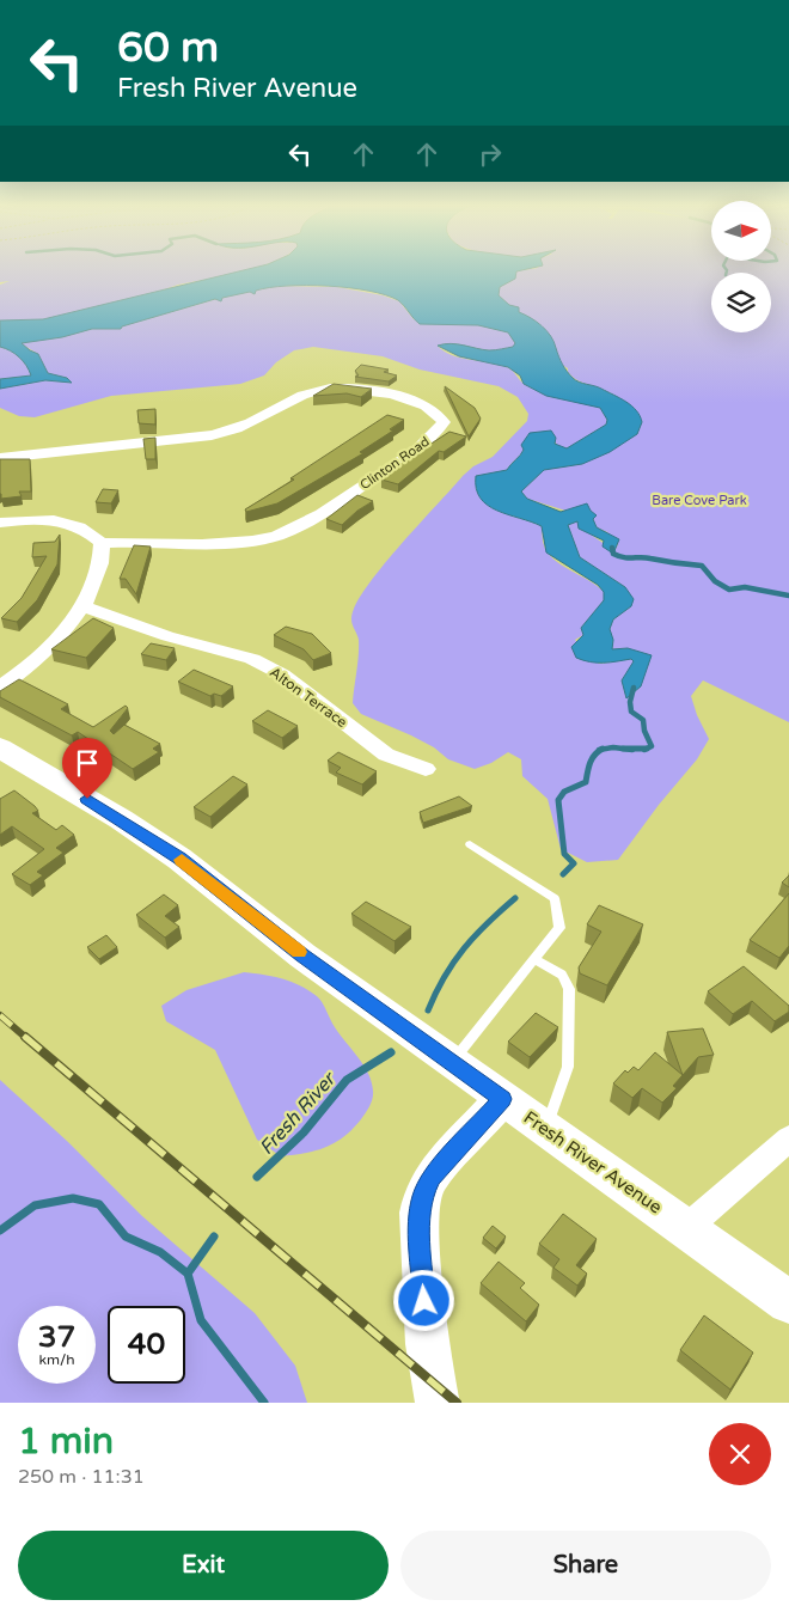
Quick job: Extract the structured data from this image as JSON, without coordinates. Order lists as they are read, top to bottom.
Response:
{
  "streets": {
    "main road": ["Fresh River Avenue"],
    "street": ["Clinton Road", "Alton Terrace"]
  },
  "water": ["Fresh River"],
  "parks": ["Bare Cove Park"],
  "north": "right",
  "page": {
    "turn": ["60 m", "Fresh River Avenue"],
    "speed": "37 km/h",
    "limit": "40",
    "heading": ["1 min", "250 m · 11:31"],
    "buttons": ["Exit", "Share"]
  }
}
